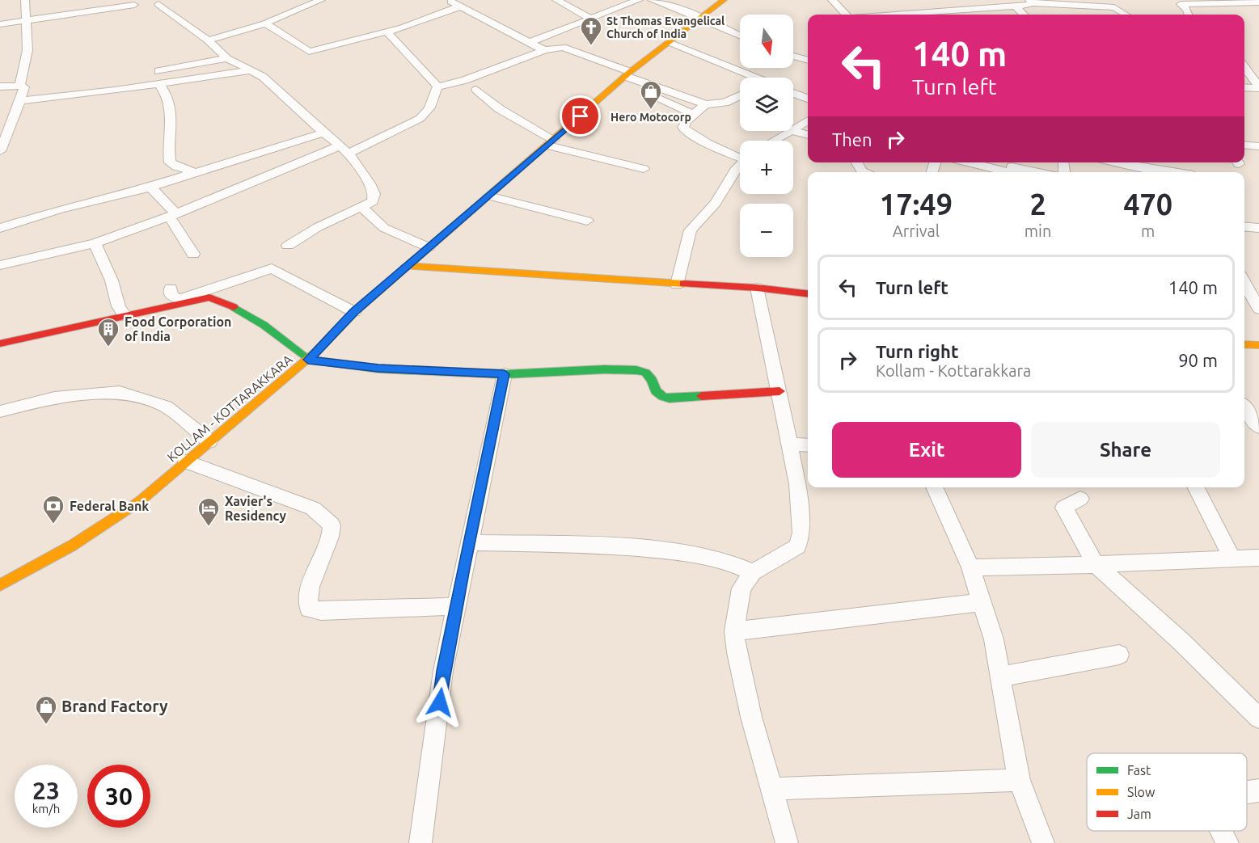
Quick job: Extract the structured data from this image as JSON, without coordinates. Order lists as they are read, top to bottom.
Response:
{
  "streets": {
    "street": ["KOLLAM - KOTTARAKKARA"]
  },
  "places": {
    "church": ["St Thomas Evangelical Church of India"],
    "shop": ["Hero Motocorp", "Brand Factory"],
    "building": ["Food Corporation of India"],
    "bank": ["Federal Bank"],
    "hotel": ["Xavier's Residency"]
  },
  "legend": ["Fast", "Slow", "Jam"],
  "north": "bottom",
  "page": {
    "map_buttons": ["+", "−"],
    "turn": ["140 m", "Turn left"],
    "then": "Then",
    "eta": [
      "17:49",
      "Arrival",
      "2",
      "min",
      "470",
      "m"
    ],
    "list": [
      {
        "name": "Turn left",
        "value": "140 m"
      },
      {
        "name": "Turn right",
        "note": "Kollam - Kottarakkara",
        "value": "90 m"
      }
    ],
    "buttons": ["Exit", "Share"],
    "speed": "23 km/h",
    "limit": "30"
  }
}
